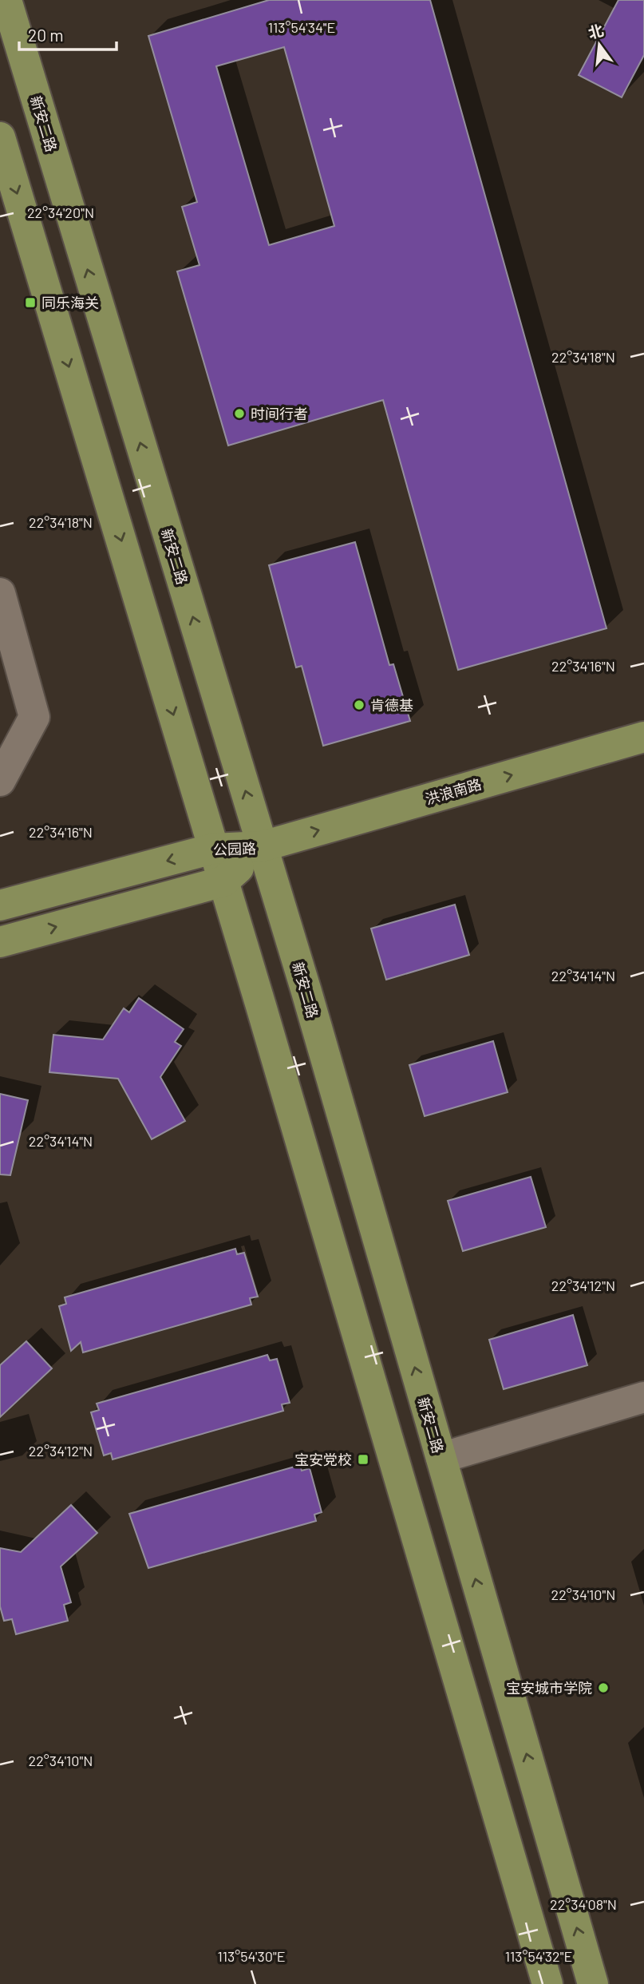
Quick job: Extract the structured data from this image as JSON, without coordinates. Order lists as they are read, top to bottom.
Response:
{
  "streets": {
    "main road": ["新安二路", "洪浪南路", "公园路"]
  },
  "crossings": [
    ["新安二路", "洪浪南路"],
    ["新安二路", "公园路"],
    ["洪浪南路", "公园路"]
  ],
  "one_way": ["洪浪南路"],
  "places": {
    "transit": ["同乐海关", "宝安党校"],
    "other": ["时间行者", "肯德基", "宝安城市学院"]
  },
  "scale_bar": "20 m",
  "north": "top",
  "coordinates": [
    "113°54'34\"E",
    "22°34'20\"N",
    "22°34'18\"N",
    "22°34'16\"N",
    "22°34'14\"N",
    "22°34'12\"N",
    "22°34'10\"N",
    "22°34'08\"N",
    "113°54'30\"E",
    "113°54'32\"E"
  ]
}
